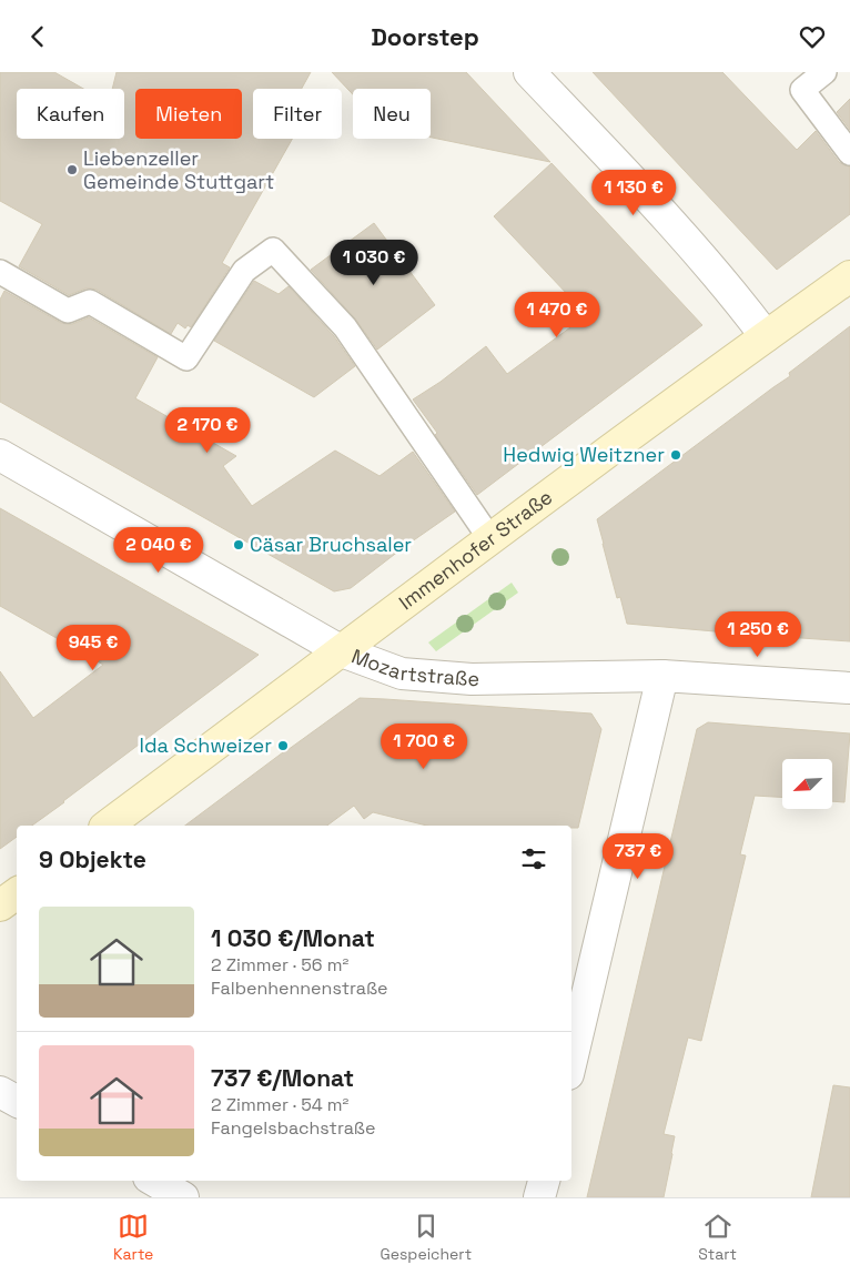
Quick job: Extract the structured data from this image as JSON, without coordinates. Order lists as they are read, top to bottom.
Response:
{
  "streets": {
    "main road": ["Immenhofer Straße"],
    "street": ["Mozartstraße"]
  },
  "crossings": [
    ["Immenhofer Straße", "Mozartstraße"]
  ],
  "places": [
    "Liebenzeller Gemeinde Stuttgart",
    "Hedwig Weitzner",
    "Cäsar Bruchsaler",
    "Ida Schweizer"
  ],
  "north": "bottom left",
  "page": {
    "header": "Doorstep",
    "chip": [
      "Kaufen",
      "Mieten",
      "Filter",
      "Neu"
    ],
    "price": [
      "1 130 €",
      "1 030 €",
      "1 470 €",
      "2 170 €",
      "2 040 €",
      "1 250 €",
      "945 €",
      "1 700 €",
      "737 €"
    ],
    "heading": "9 Objekte",
    "list": [
      {
        "name": "1 030 €/Monat",
        "note": "2 Zimmer · 56 m² · Falbenhennenstraße"
      },
      {
        "name": "737 €/Monat",
        "note": "2 Zimmer · 54 m² · Fangelsbachstraße"
      }
    ],
    "tabs": ["Karte", "Gespeichert", "Start"]
  }
}
